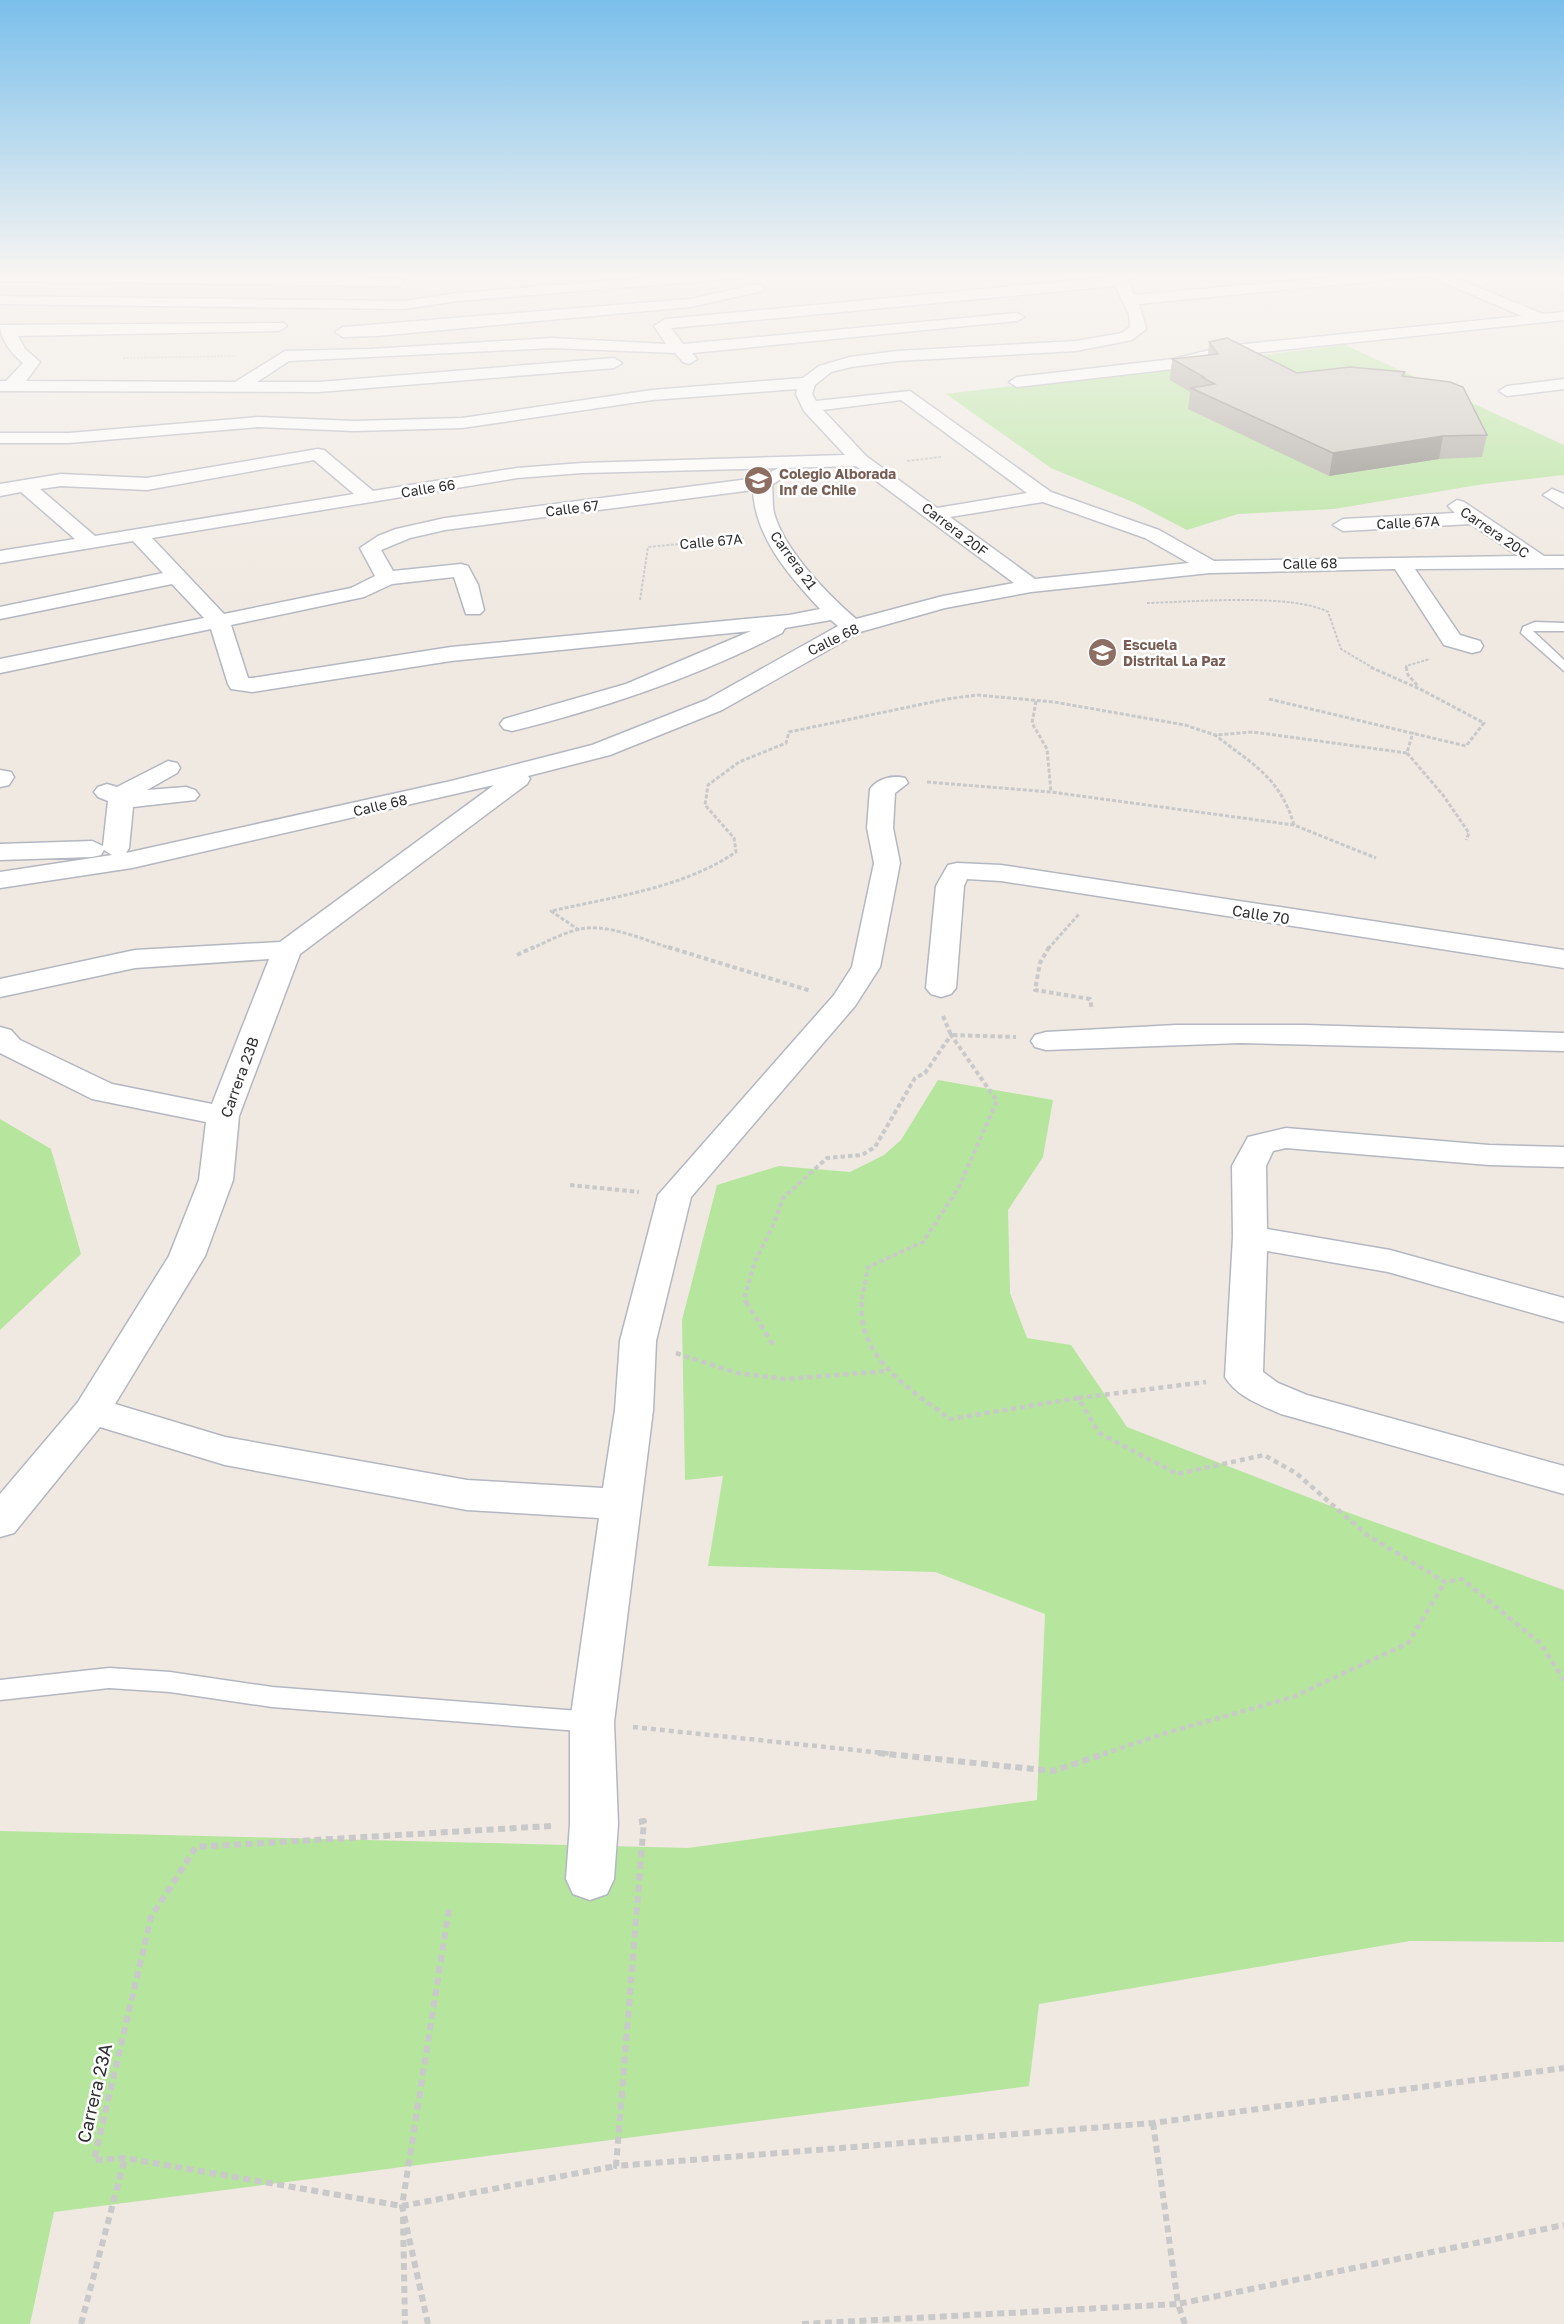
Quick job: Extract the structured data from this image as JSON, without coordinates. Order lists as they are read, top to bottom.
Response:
{
  "streets": {
    "street": [
      "Calle 66",
      "Calle 67",
      "Calle 67A",
      "Carrera 20F",
      "Carrera 20C",
      "Carrera 21",
      "Calle 68",
      "Calle 70",
      "Carrera 23B"
    ],
    "path": ["Carrera 23A"]
  },
  "crossings": [
    ["Calle 66", "Carrera 20F"],
    ["Calle 67", "Carrera 21"],
    ["Calle 67A", "Carrera 20C"],
    ["Calle 67A", "Carrera 21"],
    ["Carrera 20F", "Calle 68"],
    ["Carrera 20C", "Calle 68"],
    ["Carrera 21", "Calle 68"]
  ],
  "places": {
    "school or university": ["Colegio Alborada Inf de Chile", "Escuela Distrital La Paz"]
  }
}
